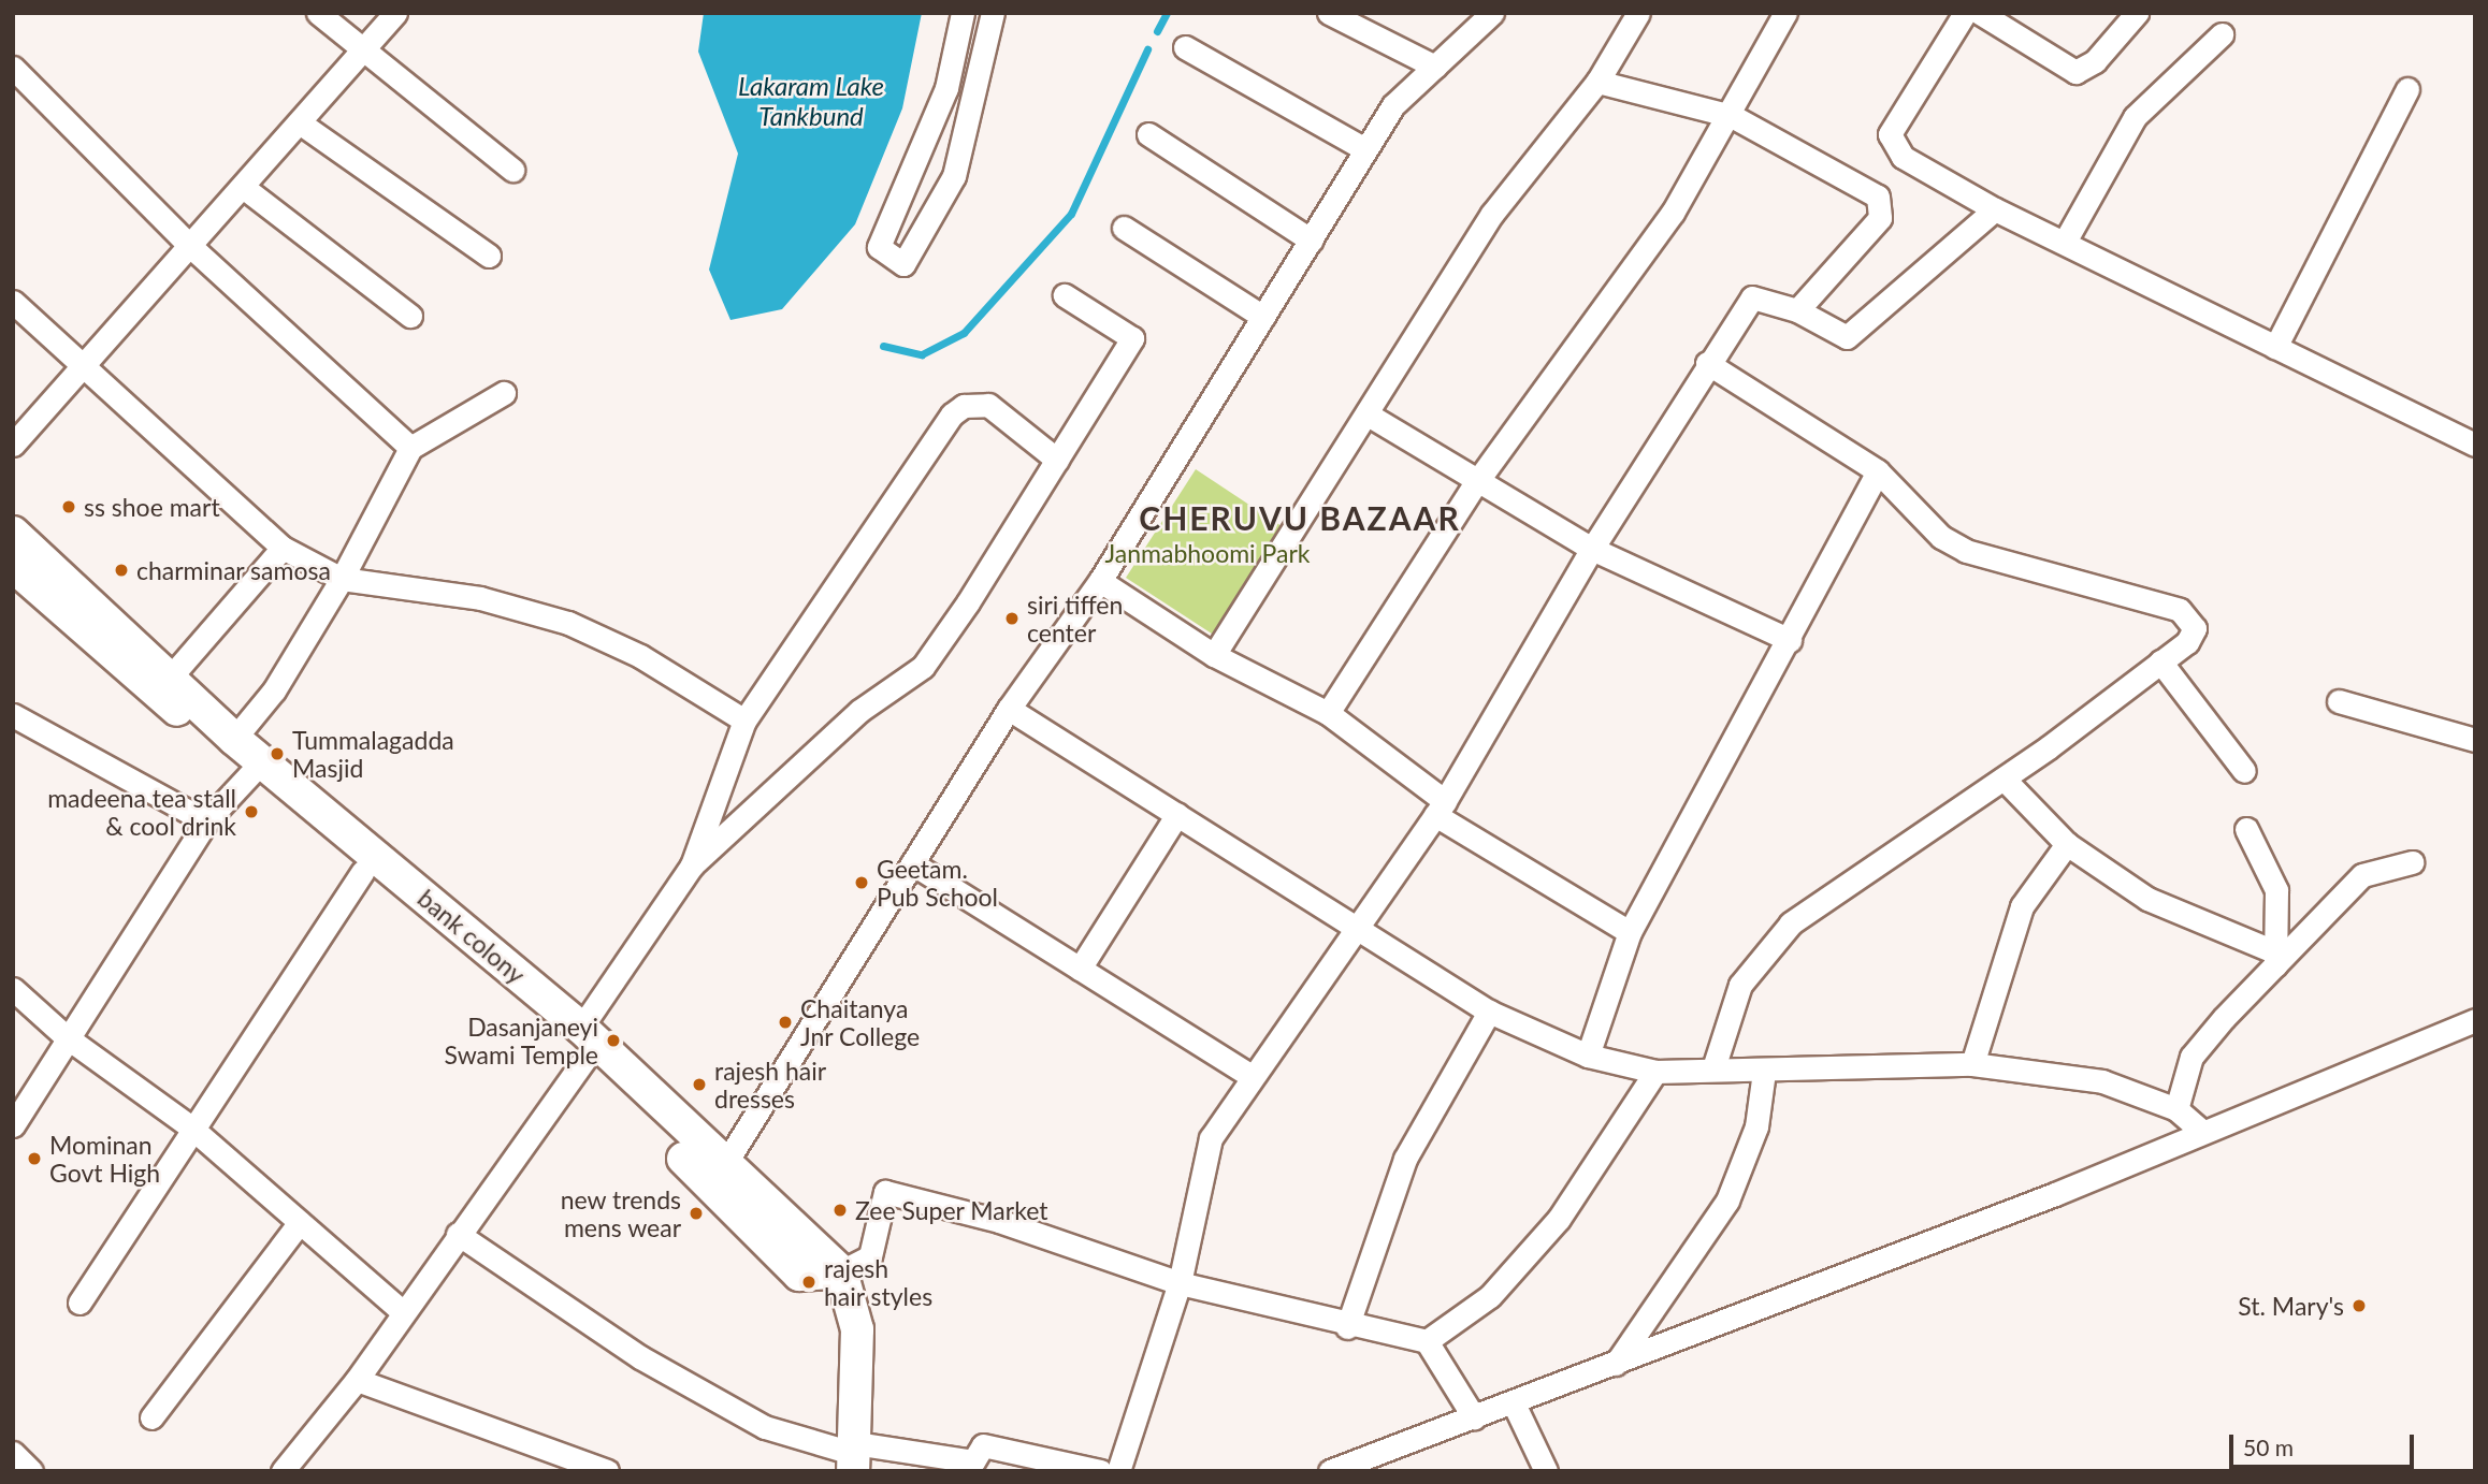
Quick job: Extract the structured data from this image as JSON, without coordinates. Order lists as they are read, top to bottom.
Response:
{
  "streets": {
    "main road": ["bank colony"]
  },
  "districts": ["CHERUVU BAZAAR"],
  "water": ["Lakaram Lake Tankbund"],
  "parks": ["Janmabhoomi Park"],
  "places": [
    "ss shoe mart",
    "charminar samosa",
    "siri tiffen center",
    "Tummalagadda Masjid",
    "madeena tea stall & cool drink",
    "Geetam. Pub School",
    "Chaitanya Jnr College",
    "Dasanjaneyi Swami Temple",
    "rajesh hair dresses",
    "Mominan Govt High",
    "Zee Super Market",
    "new trends mens wear",
    "rajesh hair styles",
    "St. Mary's"
  ],
  "scale_bar": "50 m"
}
